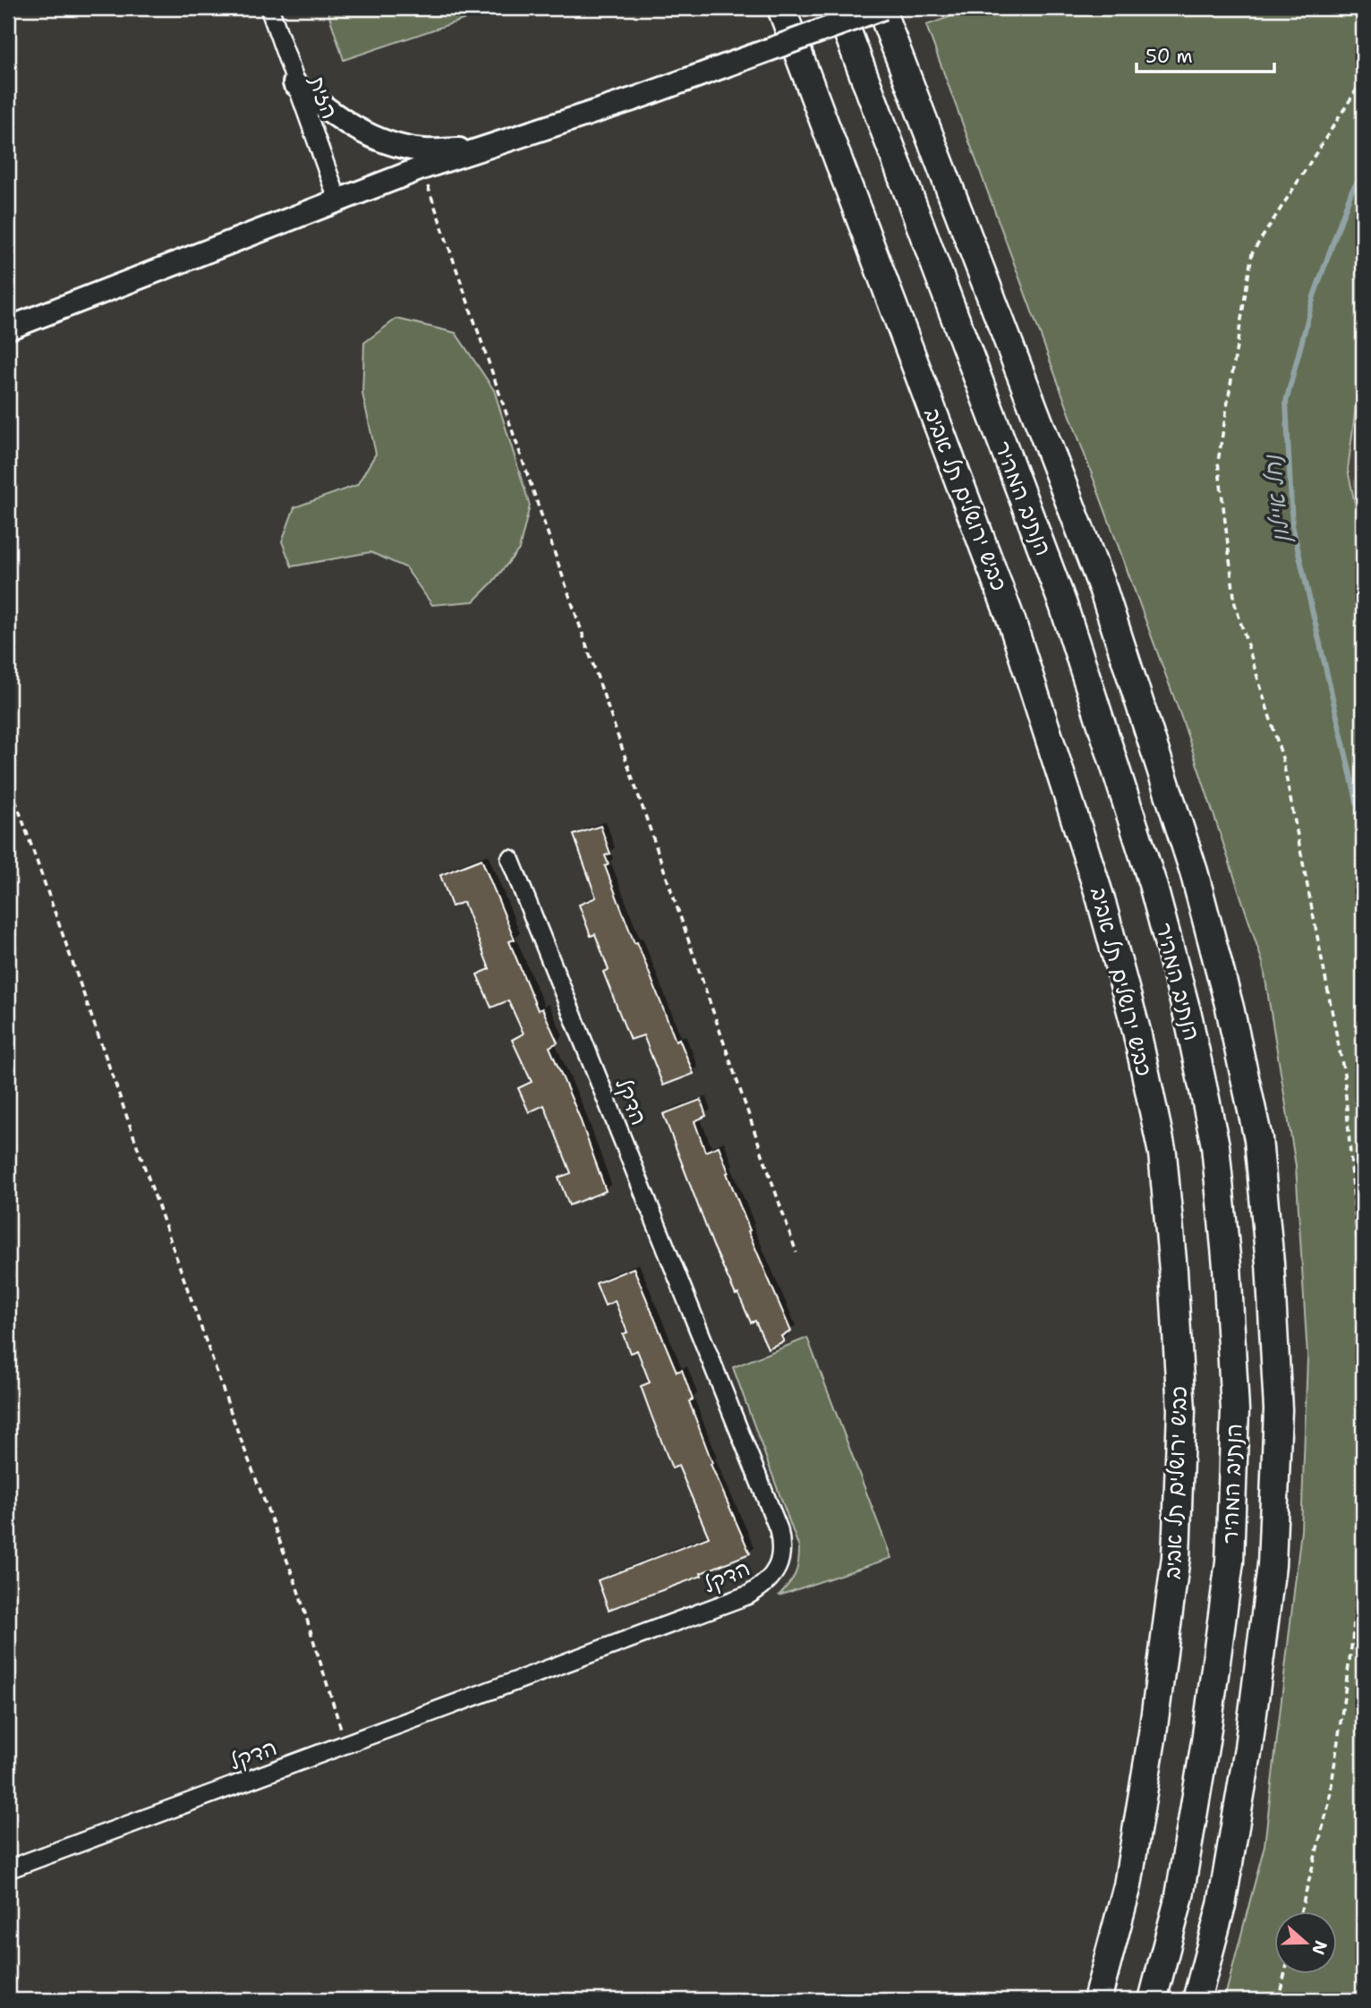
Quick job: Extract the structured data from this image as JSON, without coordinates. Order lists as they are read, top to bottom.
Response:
{
  "streets": {
    "highway": ["הנתיב המהיר", "כביש ירושלים תל אביב"],
    "street": ["הזית", "הדקל"]
  },
  "water": ["נחל איילון"],
  "scale_bar": "50 m",
  "north": "right"
}
